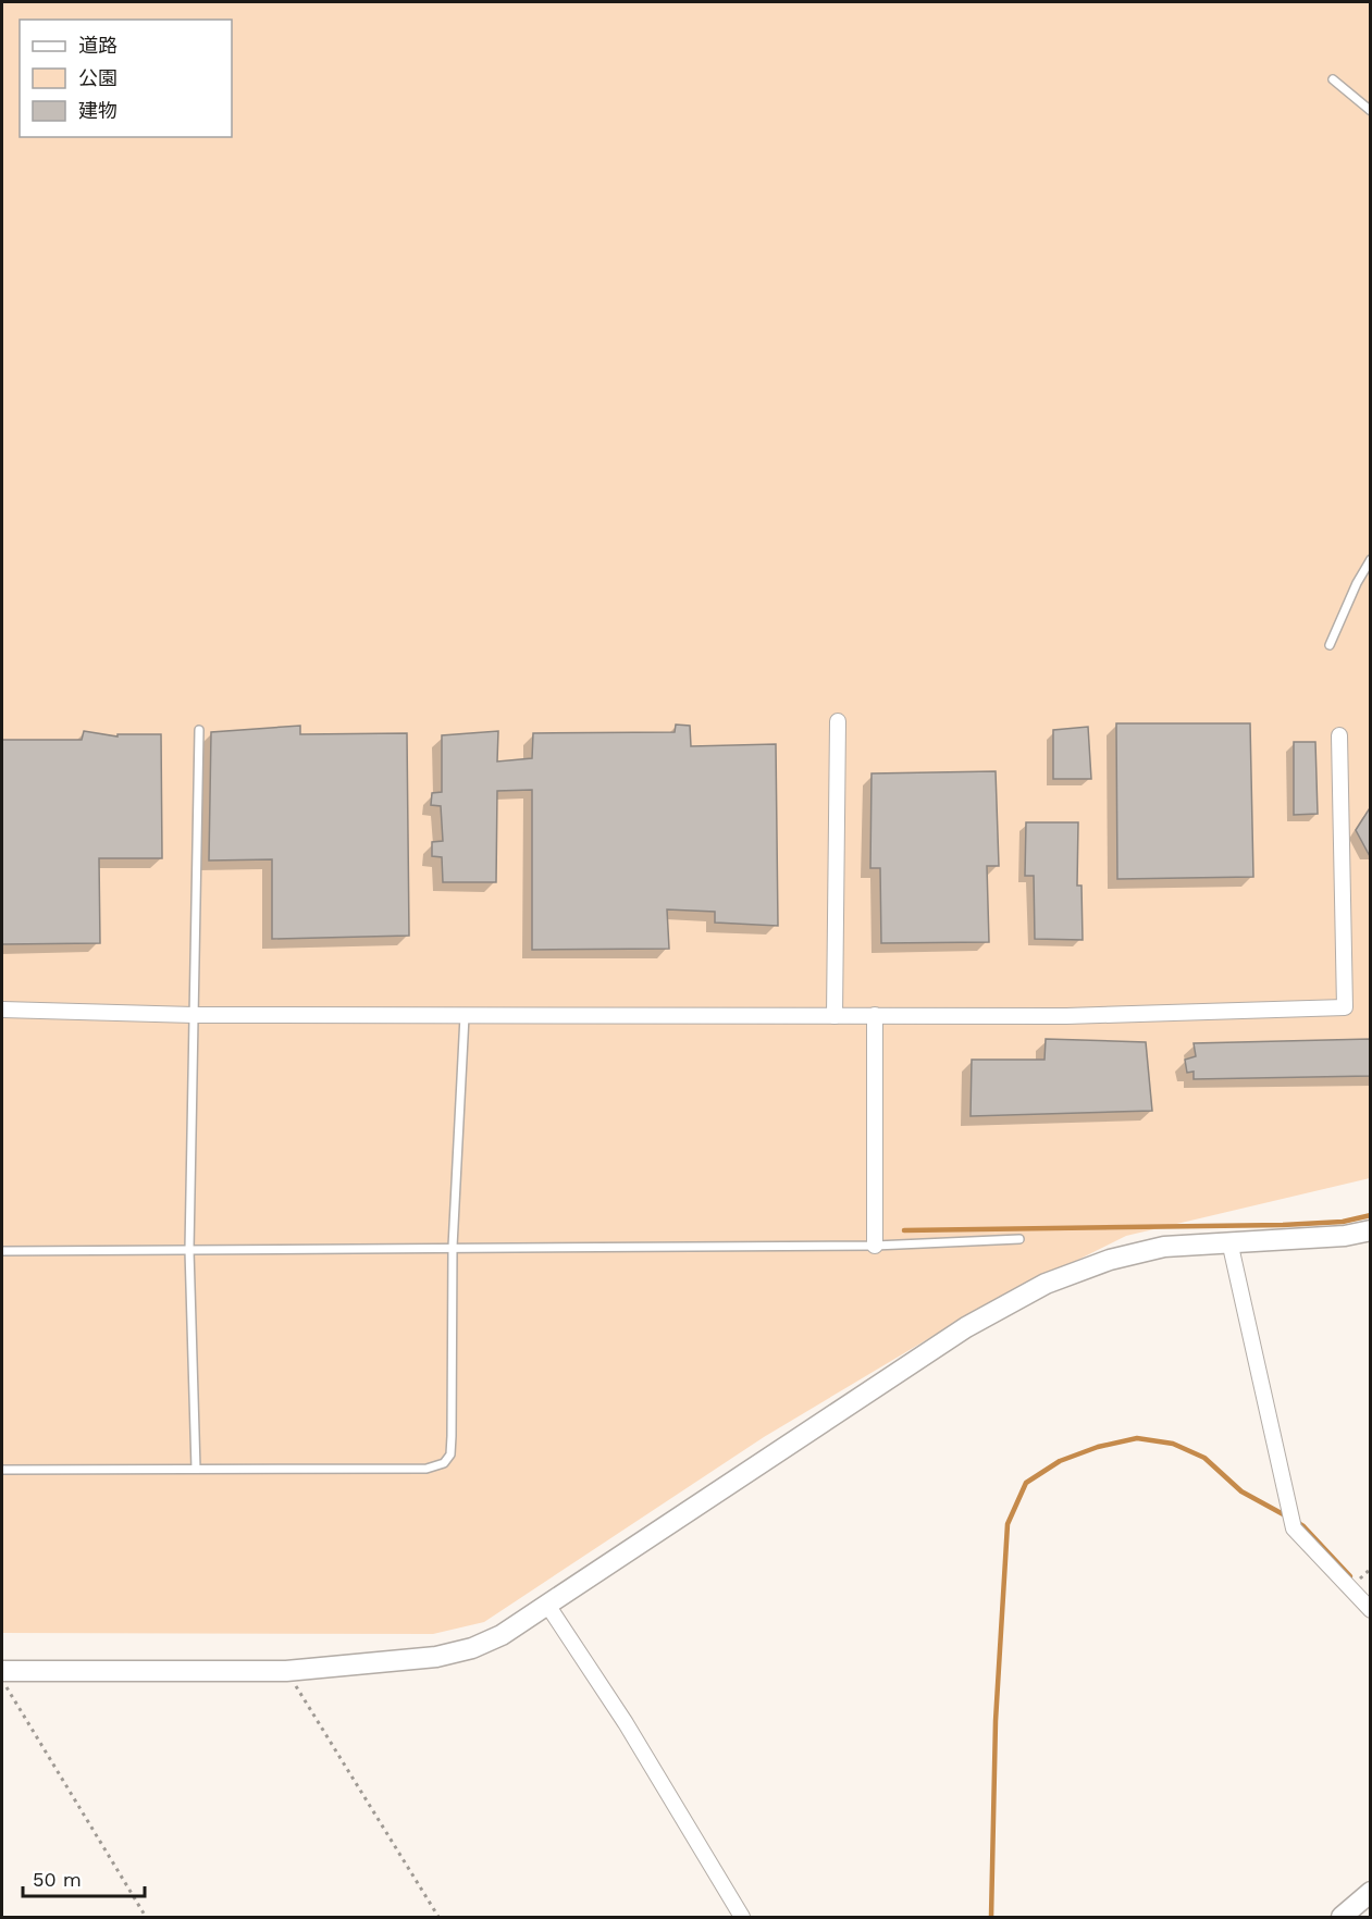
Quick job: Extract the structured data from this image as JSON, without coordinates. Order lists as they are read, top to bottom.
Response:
{
  "legend": ["道路", "公園", "建物"],
  "scale_bar": "50 m"
}
